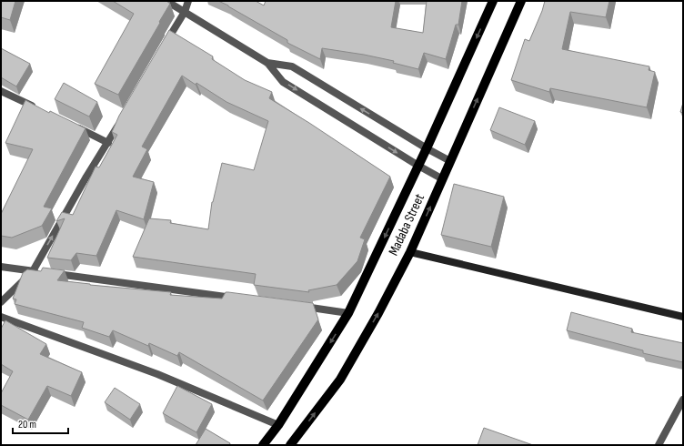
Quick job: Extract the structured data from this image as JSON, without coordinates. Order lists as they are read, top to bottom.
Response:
{
  "streets": {
    "main road": ["Madaba Street"]
  },
  "scale_bar": "20 m"
}
